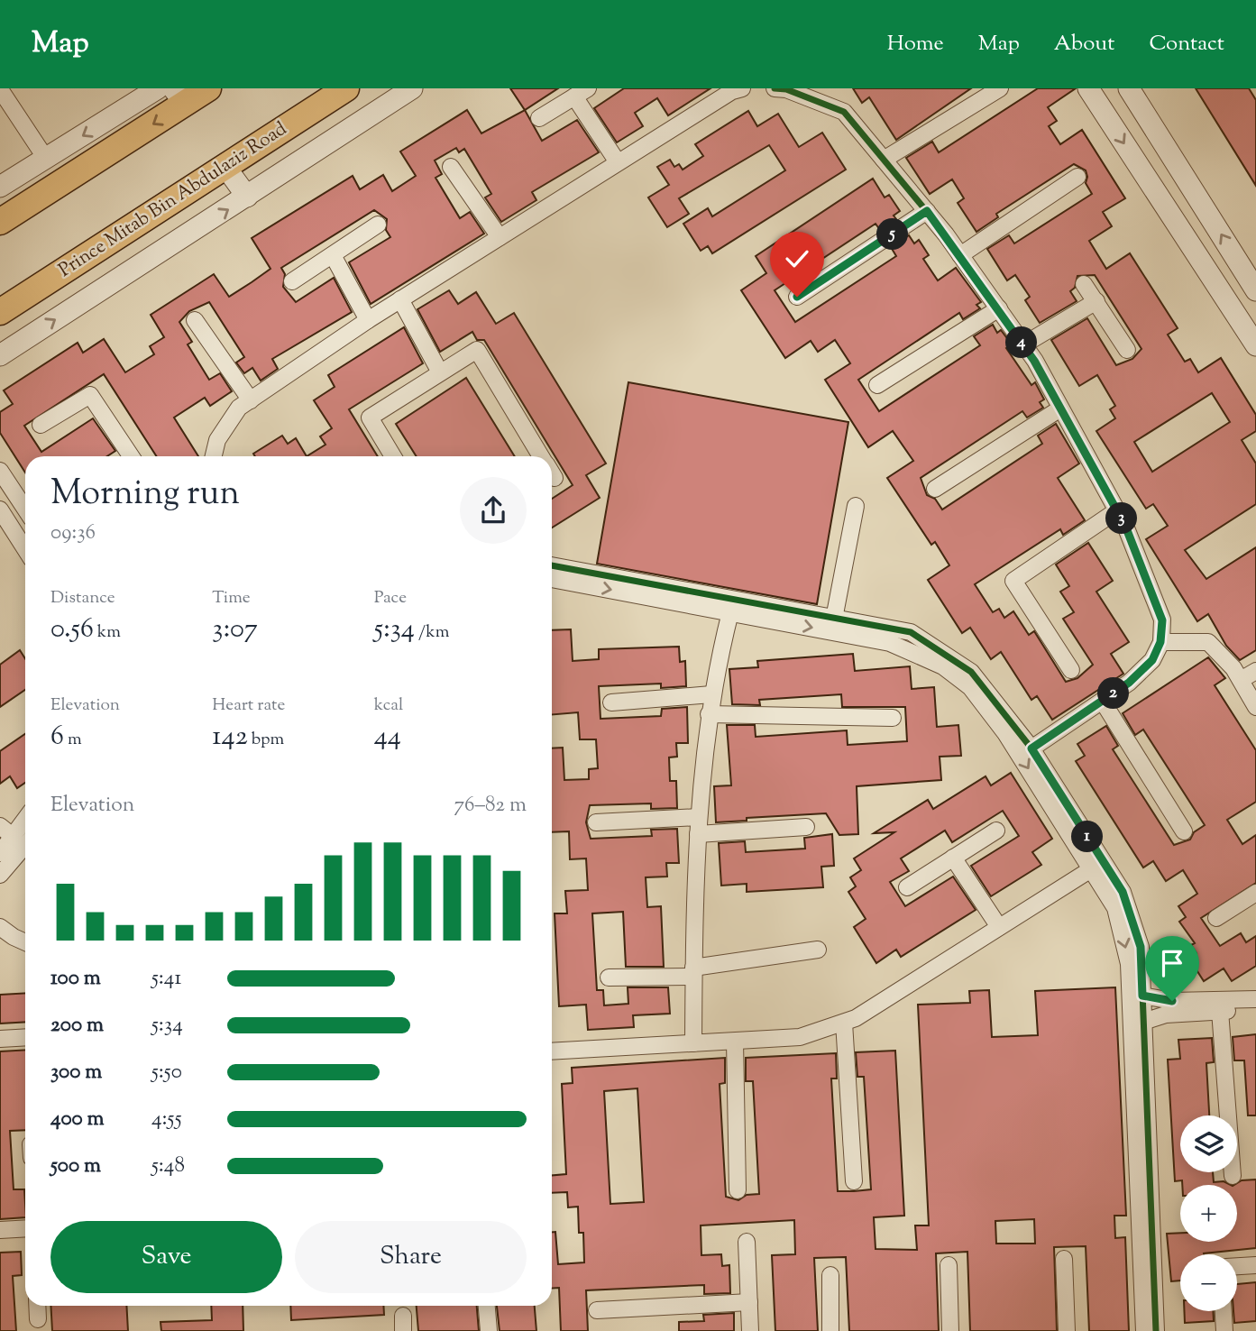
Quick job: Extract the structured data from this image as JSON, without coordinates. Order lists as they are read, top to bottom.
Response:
{
  "streets": {
    "main road": ["Prince Mitab Bin Abdulaziz Road"]
  },
  "page": {
    "header": "Map",
    "nav": [
      "Home",
      "Map",
      "About",
      "Contact"
    ],
    "pins": [
      "5",
      "4",
      "3",
      "2",
      "1"
    ],
    "heading": ["Morning run", "09:36"],
    "stats": [
      ["Distance", "0.56 km"],
      ["Time", "3:07"],
      ["Pace", "5:34 /km"],
      ["Elevation", "6 m"],
      ["Heart rate", "142 bpm"],
      ["kcal", "44"]
    ],
    "chart": ["Elevation", "76–82 m"],
    "list": [
      {
        "name": "100 m",
        "note": "5:41"
      },
      {
        "name": "200 m",
        "note": "5:34"
      },
      {
        "name": "300 m",
        "note": "5:50"
      },
      {
        "name": "400 m",
        "note": "4:55"
      },
      {
        "name": "500 m",
        "note": "5:48"
      }
    ],
    "map_buttons": ["+", "−"],
    "buttons": ["Save", "Share"]
  }
}
